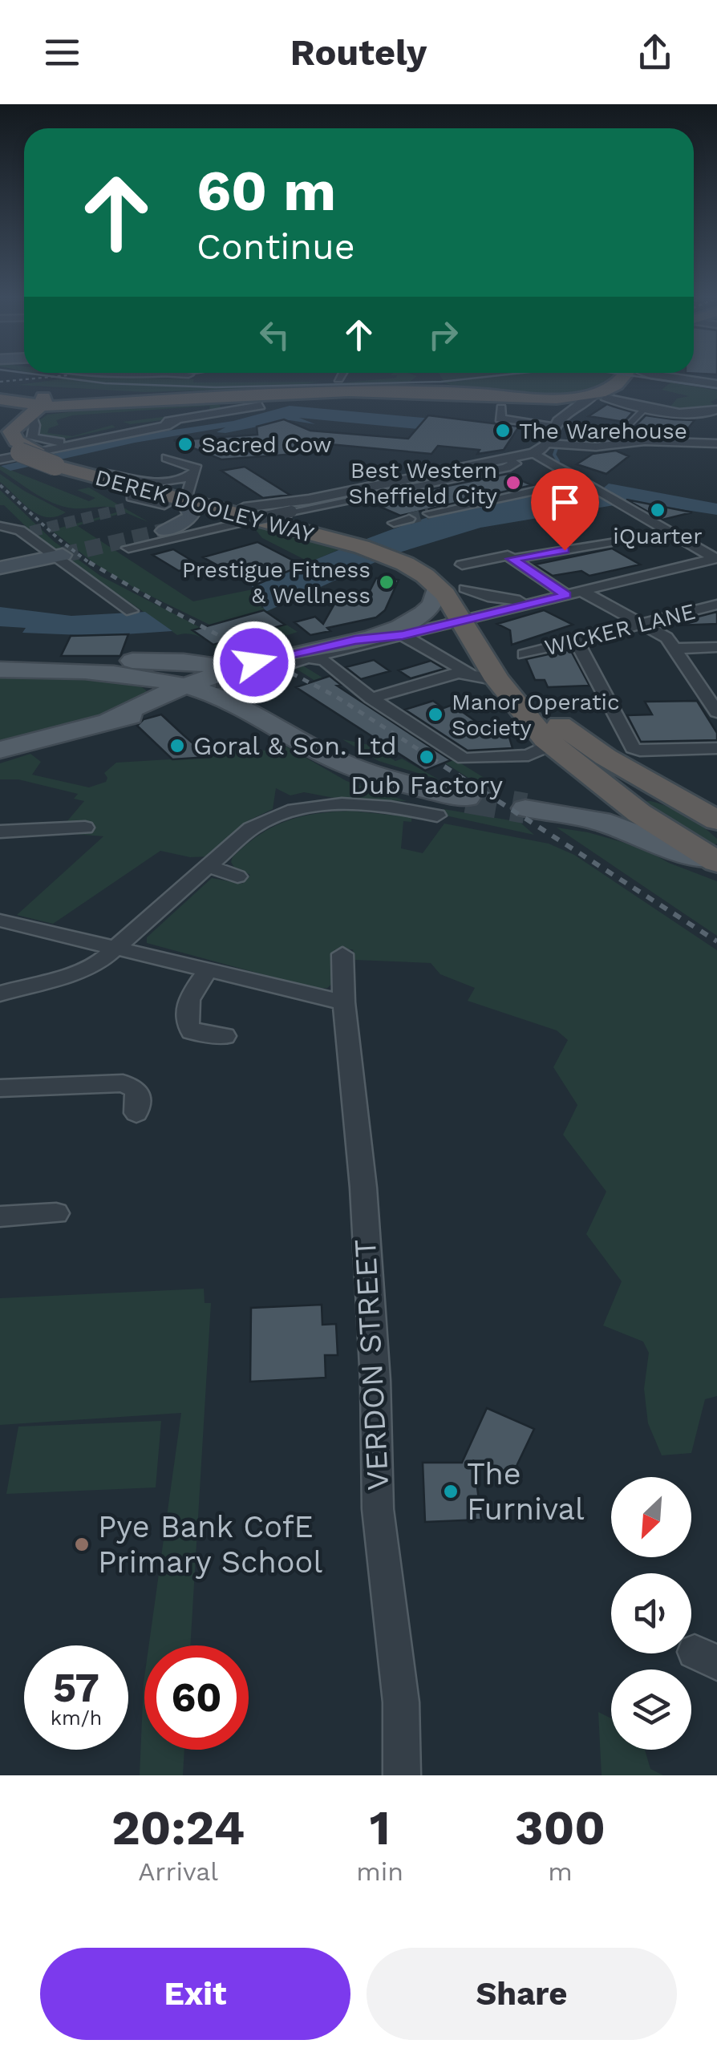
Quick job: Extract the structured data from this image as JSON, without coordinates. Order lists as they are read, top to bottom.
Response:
{
  "streets": {
    "highway": ["DEREK DOOLEY WAY"],
    "street": ["WICKER LANE", "VERDON STREET"]
  },
  "places": [
    "The Warehouse",
    "Sacred Cow",
    "Best Western Sheffield City",
    "iQuarter",
    "Prestigue Fitness & Wellness",
    "Manor Operatic Society",
    "Goral & Son. Ltd",
    "Dub Factory",
    "The Furnival",
    "Pye Bank CofE Primary School"
  ],
  "north": "bottom left",
  "page": {
    "header": "Routely",
    "turn": ["60 m", "Continue"],
    "speed": "57 km/h",
    "limit": "60",
    "eta": [
      "20:24",
      "Arrival",
      "1",
      "min",
      "300",
      "m"
    ],
    "buttons": ["Exit", "Share"]
  }
}
